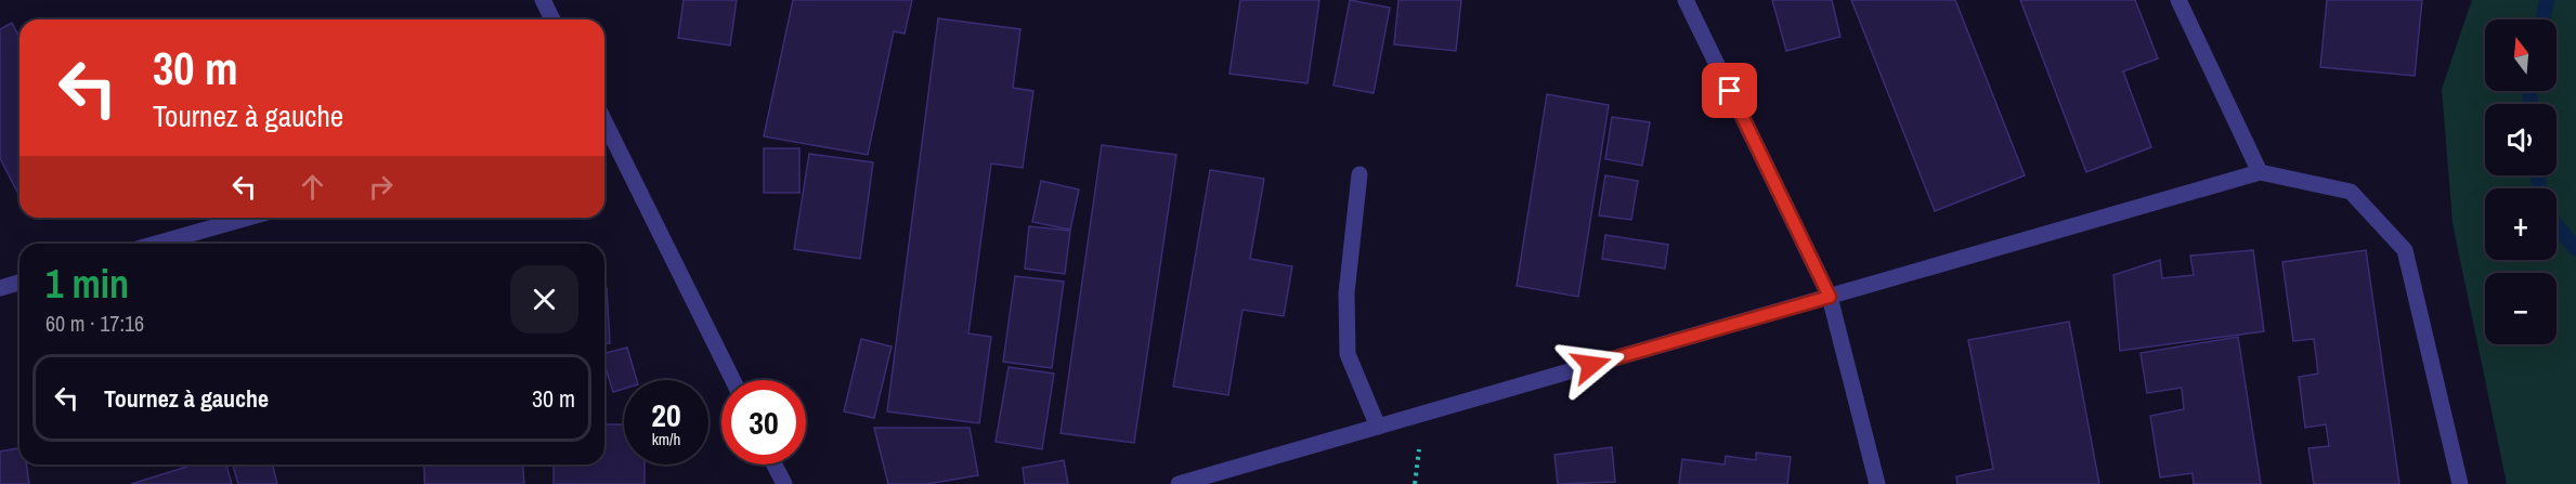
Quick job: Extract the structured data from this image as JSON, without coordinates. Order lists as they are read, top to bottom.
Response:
{
  "north": "top",
  "page": {
    "map_buttons": ["+", "−"],
    "turn": ["30 m", "Tournez à gauche"],
    "heading": ["1 min", "60 m · 17:16"],
    "list": [
      {
        "name": "Tournez à gauche",
        "value": "30 m"
      }
    ],
    "speed": "20 km/h",
    "limit": "30"
  }
}
